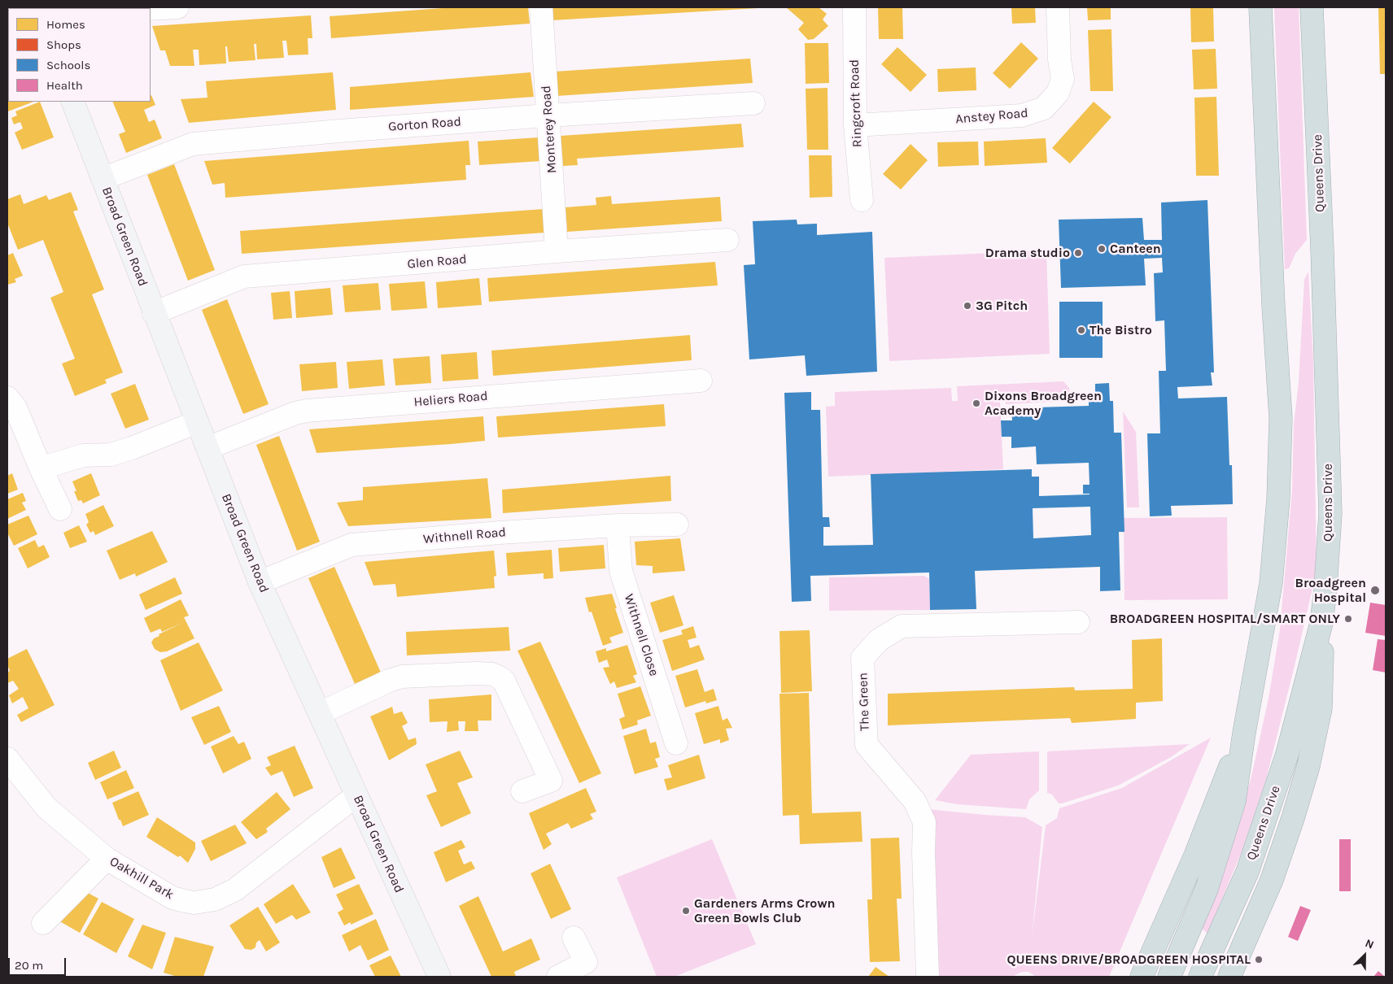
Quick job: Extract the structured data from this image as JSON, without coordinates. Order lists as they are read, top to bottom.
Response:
{
  "streets": {
    "highway": ["Queens Drive"],
    "main road": ["Broad Green Road"],
    "street": [
      "Ringcroft Road",
      "Anstey Road",
      "Gorton Road",
      "Monterey Road",
      "Glen Road",
      "Heliers Road",
      "Withnell Road",
      "Withnell Close",
      "The Green",
      "Oakhill Park"
    ]
  },
  "crossings": [
    ["Ringcroft Road", "Anstey Road"],
    ["Gorton Road", "Monterey Road"],
    ["Gorton Road", "Broad Green Road"],
    ["Monterey Road", "Glen Road"],
    ["Broad Green Road", "Glen Road"],
    ["Broad Green Road", "Heliers Road"],
    ["Broad Green Road", "Withnell Road"],
    ["Broad Green Road", "Oakhill Park"],
    ["Withnell Road", "Withnell Close"]
  ],
  "places": [
    "Canteen",
    "Drama studio",
    "3G Pitch",
    "The Bistro",
    "Dixons Broadgreen Academy",
    "Broadgreen Hospital",
    "BROADGREEN HOSPITAL/SMART ONLY",
    "Gardeners Arms Crown Green Bowls Club",
    "QUEENS DRIVE/BROADGREEN HOSPITAL"
  ],
  "legend": [
    "Homes",
    "Shops",
    "Schools",
    "Health"
  ],
  "scale_bar": "20 m",
  "north": "top right"
}
